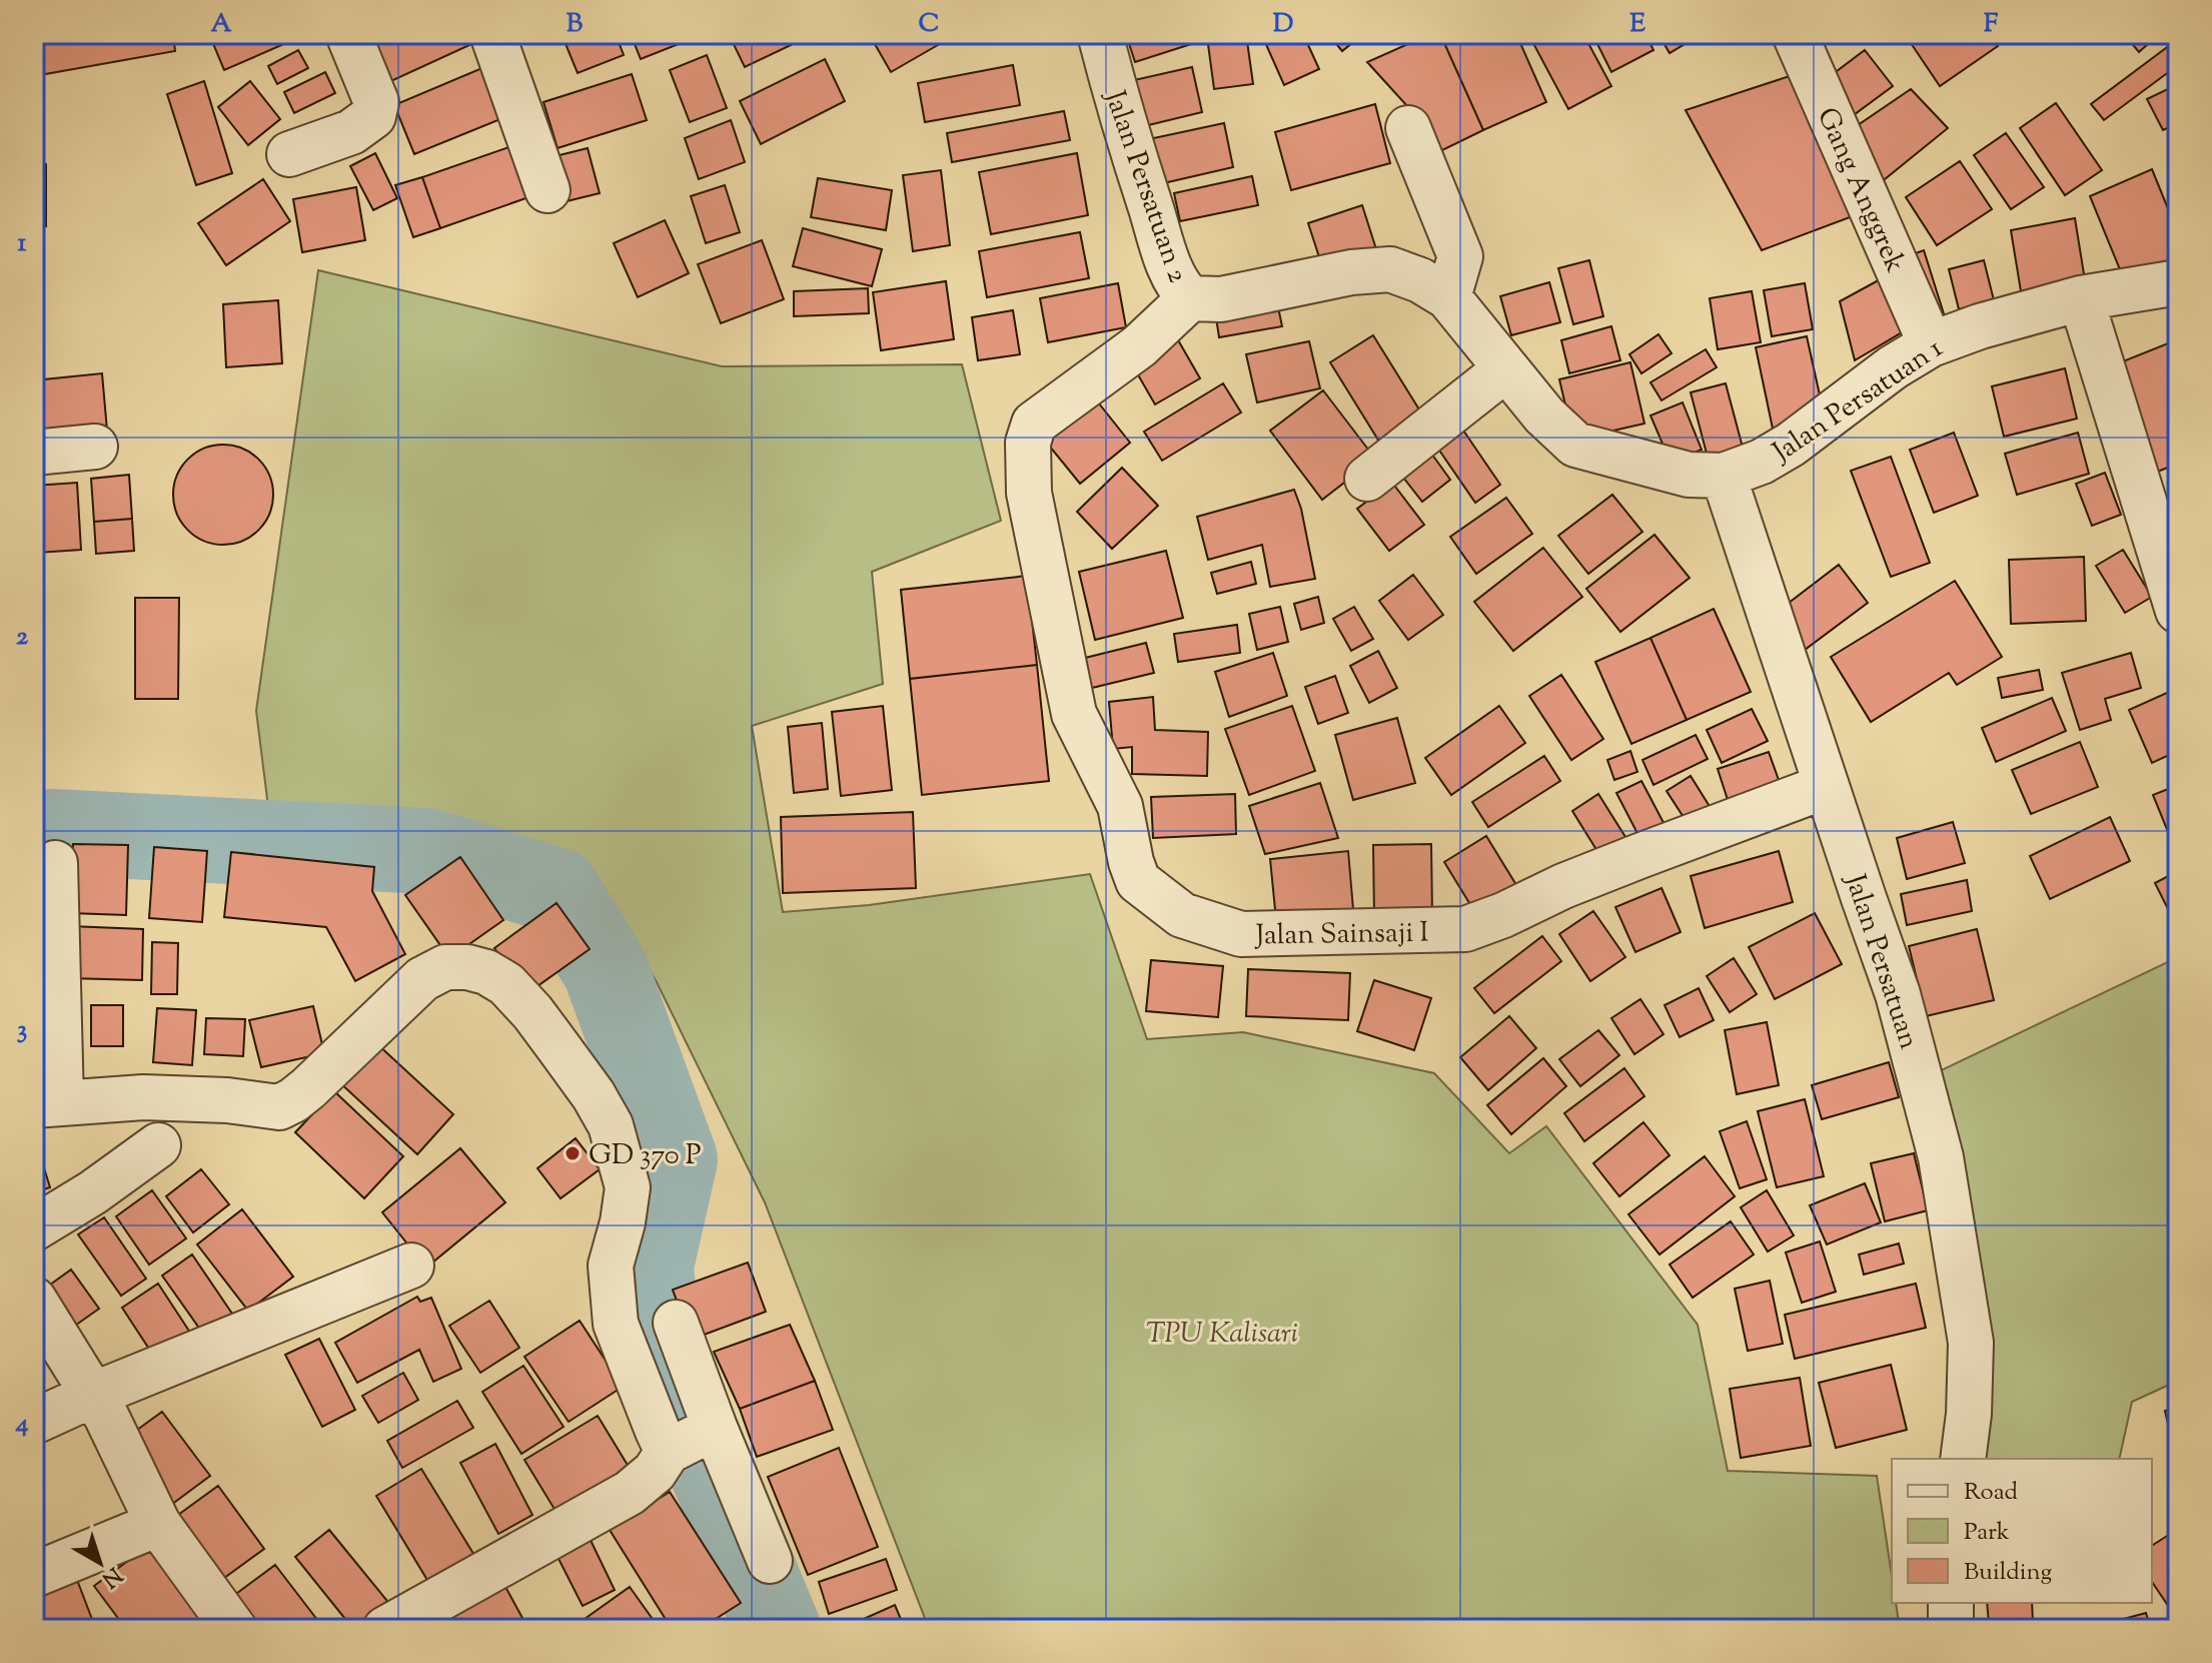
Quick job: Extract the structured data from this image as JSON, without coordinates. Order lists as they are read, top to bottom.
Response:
{
  "streets": {
    "street": [
      "Jalan Persatuan 2",
      "Gang Anggrek",
      "Jalan Persatuan 1",
      "Jalan Sainsaji I",
      "Jalan Persatuan"
    ]
  },
  "crossings": [
    ["Jalan Persatuan 2", "Jalan Persatuan 1"],
    ["Jalan Persatuan 2", "Jalan Sainsaji I"],
    ["Jalan Persatuan 2", "Jalan Persatuan"],
    ["Gang Anggrek", "Jalan Persatuan 1"],
    ["Jalan Persatuan 1", "Jalan Persatuan"],
    ["Jalan Sainsaji I", "Jalan Persatuan"]
  ],
  "parks": ["TPU Kalisari"],
  "places": ["GD 370 P"],
  "legend": ["Road", "Park", "Building"],
  "north": "bottom right",
  "grid": {
    "columns": [
      "A",
      "B",
      "C",
      "D",
      "E",
      "F"
    ],
    "rows": [
      "1",
      "2",
      "3",
      "4"
    ]
  }
}
